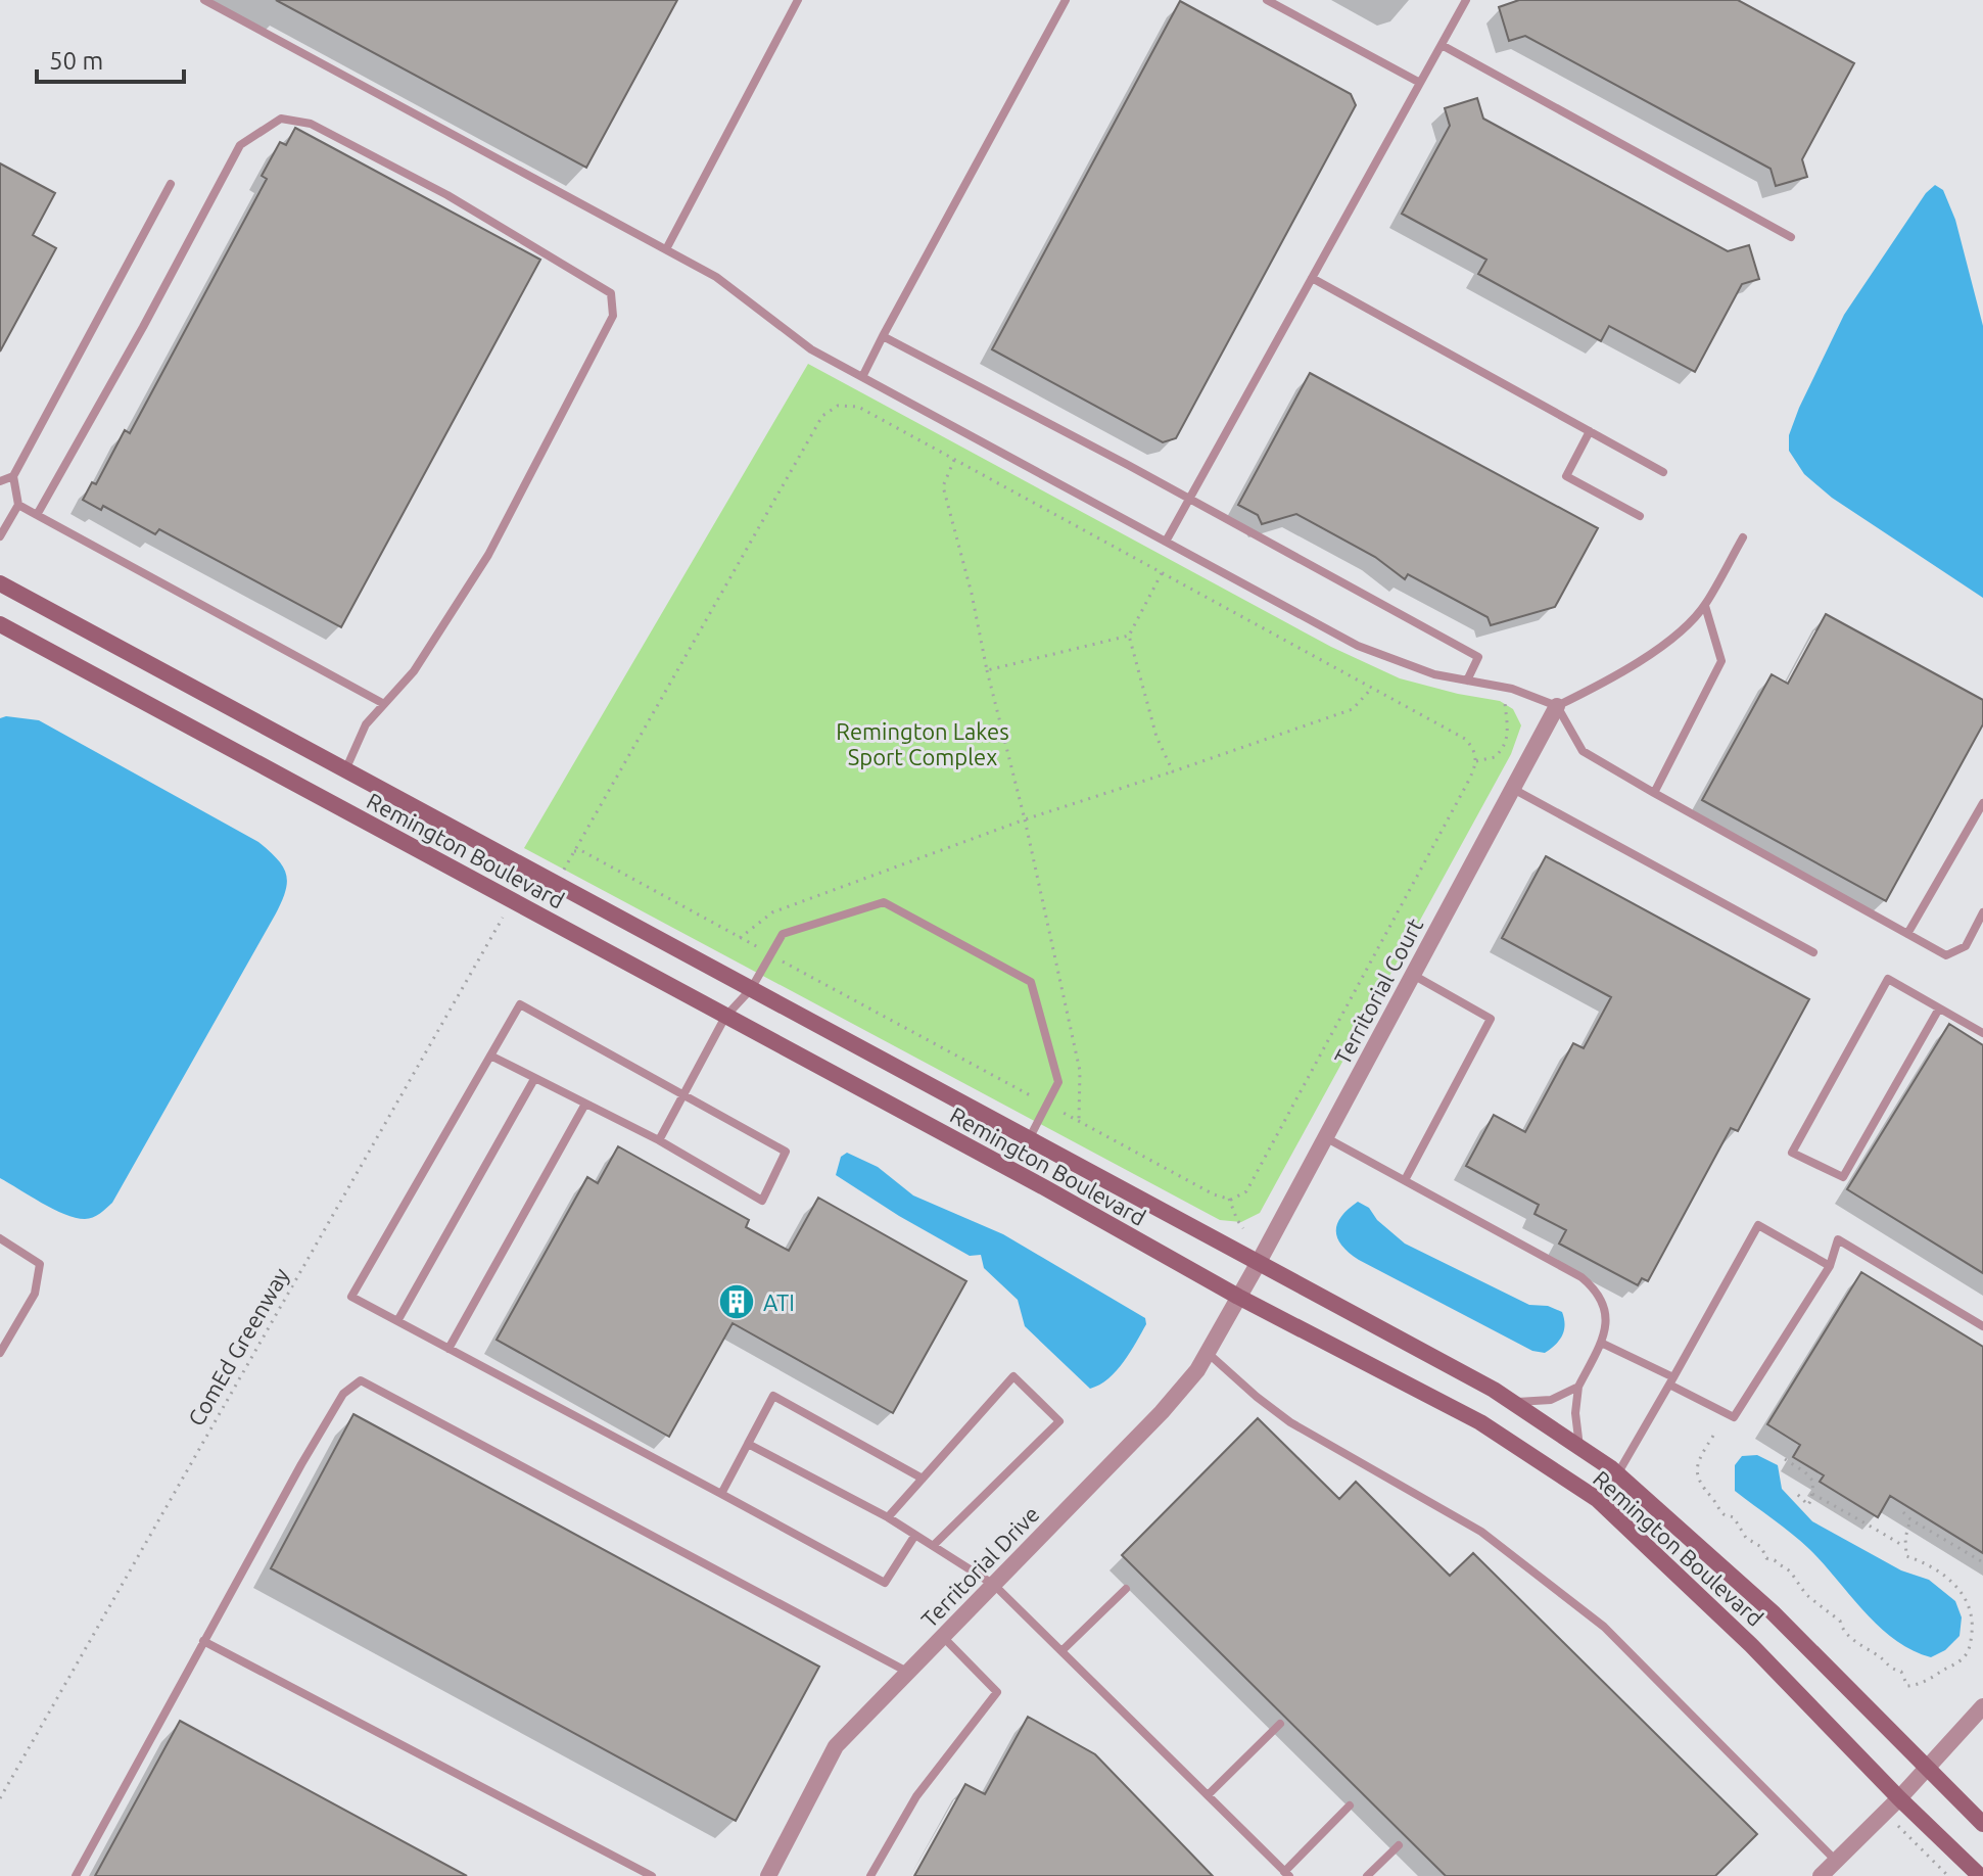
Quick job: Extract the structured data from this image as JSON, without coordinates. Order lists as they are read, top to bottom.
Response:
{
  "streets": {
    "street": ["Remington Boulevard", "Territorial Court", "Territorial Drive"],
    "path": ["ComEd Greenway"]
  },
  "crossings": [
    ["Remington Boulevard", "Territorial Court"],
    ["Remington Boulevard", "Territorial Drive"],
    ["Territorial Court", "Territorial Drive"]
  ],
  "parks": ["Remington Lakes Sport Complex"],
  "places": {
    "building": ["ATI"]
  },
  "scale_bar": "50 m"
}
